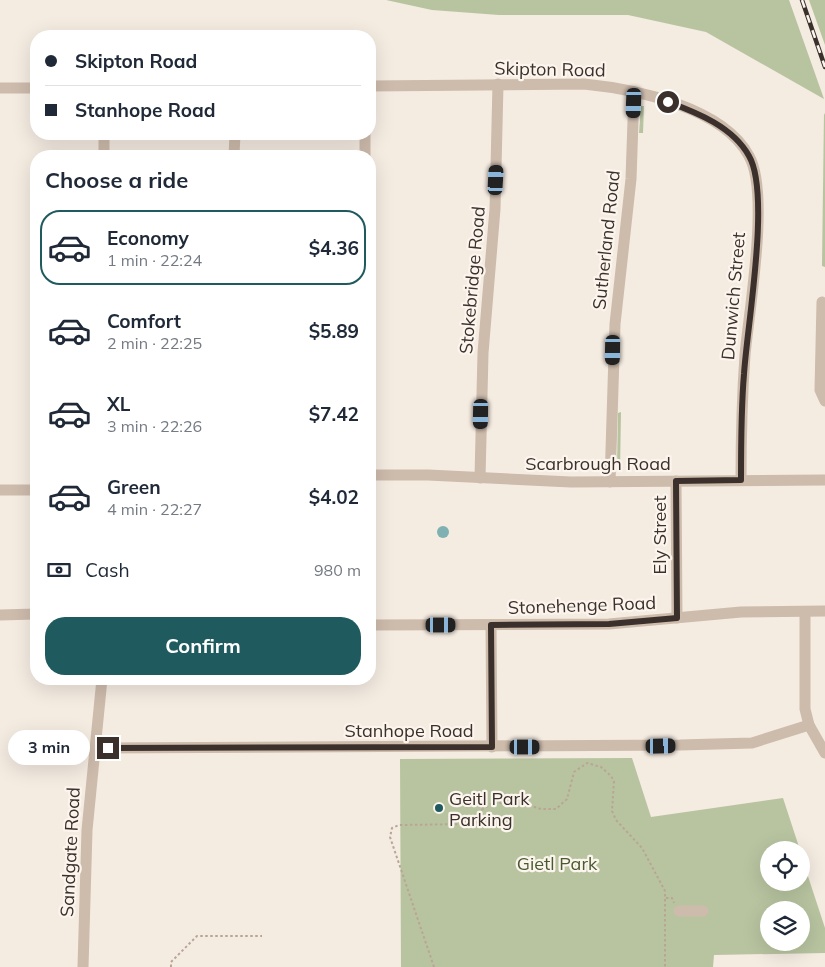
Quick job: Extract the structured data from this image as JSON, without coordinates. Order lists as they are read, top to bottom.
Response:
{
  "streets": {
    "street": [
      "Skipton Road",
      "Sutherland Road",
      "Stokebridge Road",
      "Dunwich Street",
      "Scarbrough Road",
      "Ely Street",
      "Stonehenge Road",
      "Stanhope Road",
      "Sandgate Road"
    ]
  },
  "crossings": [
    ["Skipton Road", "Sutherland Road"],
    ["Skipton Road", "Stokebridge Road"],
    ["Skipton Road", "Dunwich Street"],
    ["Sutherland Road", "Scarbrough Road"],
    ["Stokebridge Road", "Scarbrough Road"],
    ["Dunwich Street", "Scarbrough Road"],
    ["Scarbrough Road", "Ely Street"],
    ["Ely Street", "Stonehenge Road"],
    ["Stanhope Road", "Sandgate Road"]
  ],
  "parks": ["Gietl Park"],
  "places": ["Geitl Park Parking"],
  "page": {
    "banner": ["Skipton Road", "Stanhope Road"],
    "heading": "Choose a ride",
    "list": [
      {
        "name": "Economy",
        "note": "1 min · 22:24",
        "value": "$4.36"
      },
      {
        "name": "Comfort",
        "note": "2 min · 22:25",
        "value": "$5.89"
      },
      {
        "name": "XL",
        "note": "3 min · 22:26",
        "value": "$7.42"
      },
      {
        "name": "Green",
        "note": "4 min · 22:27",
        "value": "$4.02"
      }
    ],
    "pay": ["Cash", "980 m"],
    "buttons": "Confirm",
    "bubble": "3 min"
  }
}
